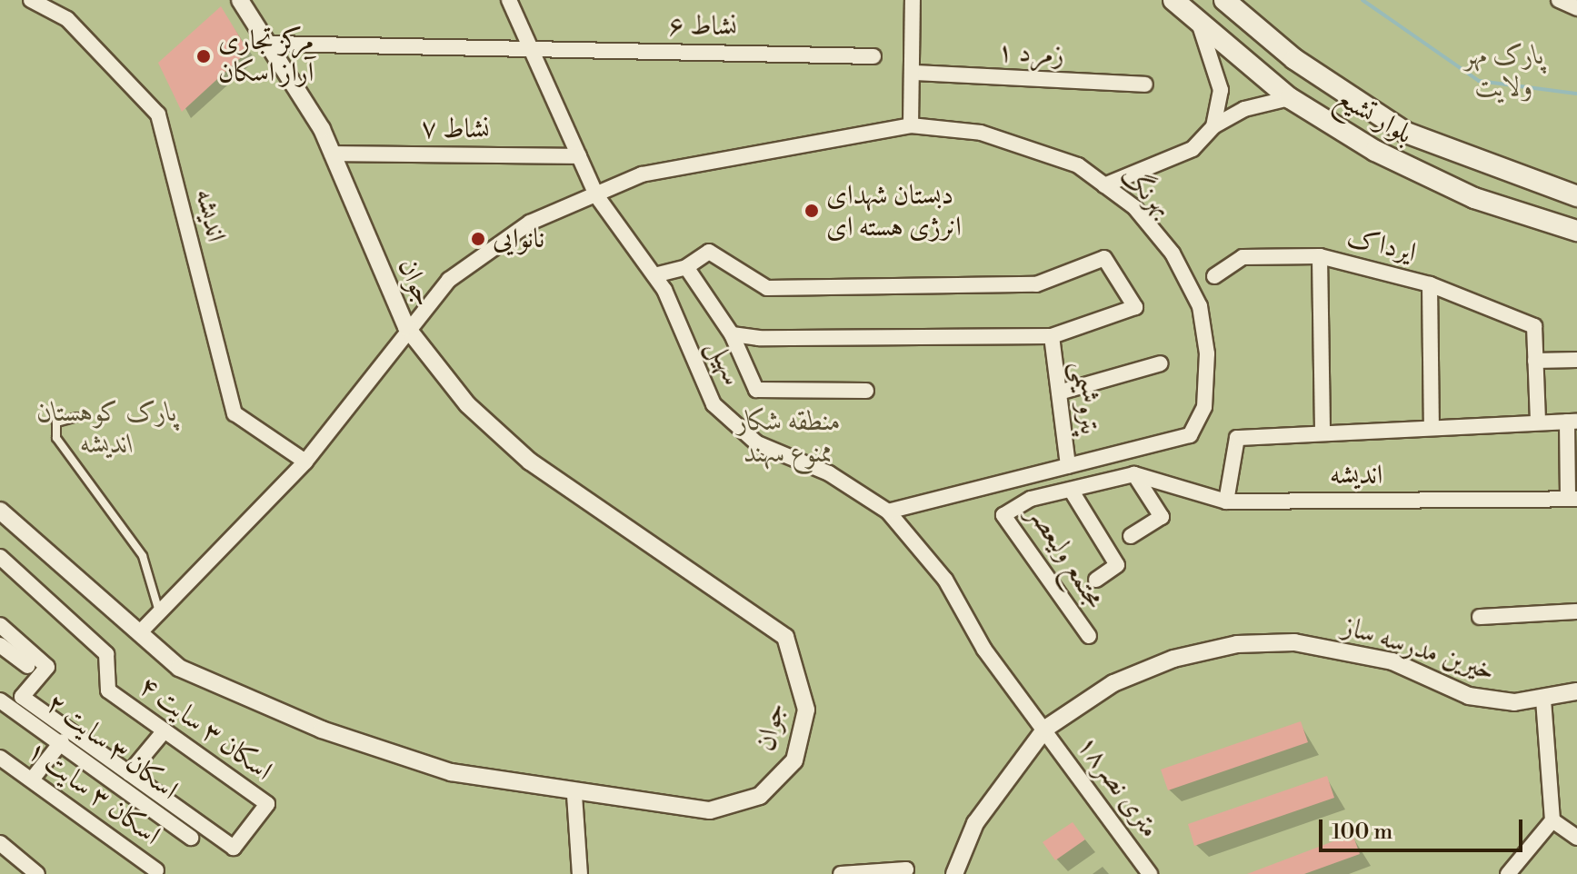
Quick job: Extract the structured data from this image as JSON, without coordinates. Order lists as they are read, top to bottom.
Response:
{
  "streets": {
    "main road": ["بلوار تشیع"],
    "street": [
      "نشاط ۶",
      "زمرد ۱",
      "نشاط ۷",
      "بهرنگ",
      "اندیشه",
      "ایرداک",
      "جوان",
      "سهیل",
      "پتروشیمی",
      "مجتمع ولیعصر",
      "خیرین مدرسه ساز",
      "اسکان ۳ سایت ۴",
      "اسکان ۳ سایت ۲",
      "۱۸متری نصر",
      "اسکان ۳ سایت ۱"
    ]
  },
  "crossings": [
    ["نشاط ۶", "جوان"],
    ["نشاط ۶", "سهیل"],
    ["نشاط ۷", "جوان"],
    ["نشاط ۷", "سهیل"],
    ["بهرنگ", "اندیشه"],
    ["بهرنگ", "جوان"],
    ["بهرنگ", "سهیل"],
    ["بهرنگ", "پتروشیمی"],
    ["اندیشه", "مجتمع ولیعصر"],
    ["سهیل", "خیرین مدرسه ساز"],
    ["سهیل", "۱۸متری نصر"],
    ["خیرین مدرسه ساز", "۱۸متری نصر"]
  ],
  "parks": ["پارک مهر ولایت", "پارک کوهستان اندیشه", "منطقه شکار ممنوع سهند"],
  "places": ["مرکز تجاری آراز اسکان", "دبستان شهدای انرژی هسته ای", "نانوایی"],
  "scale_bar": "100 m"
}
